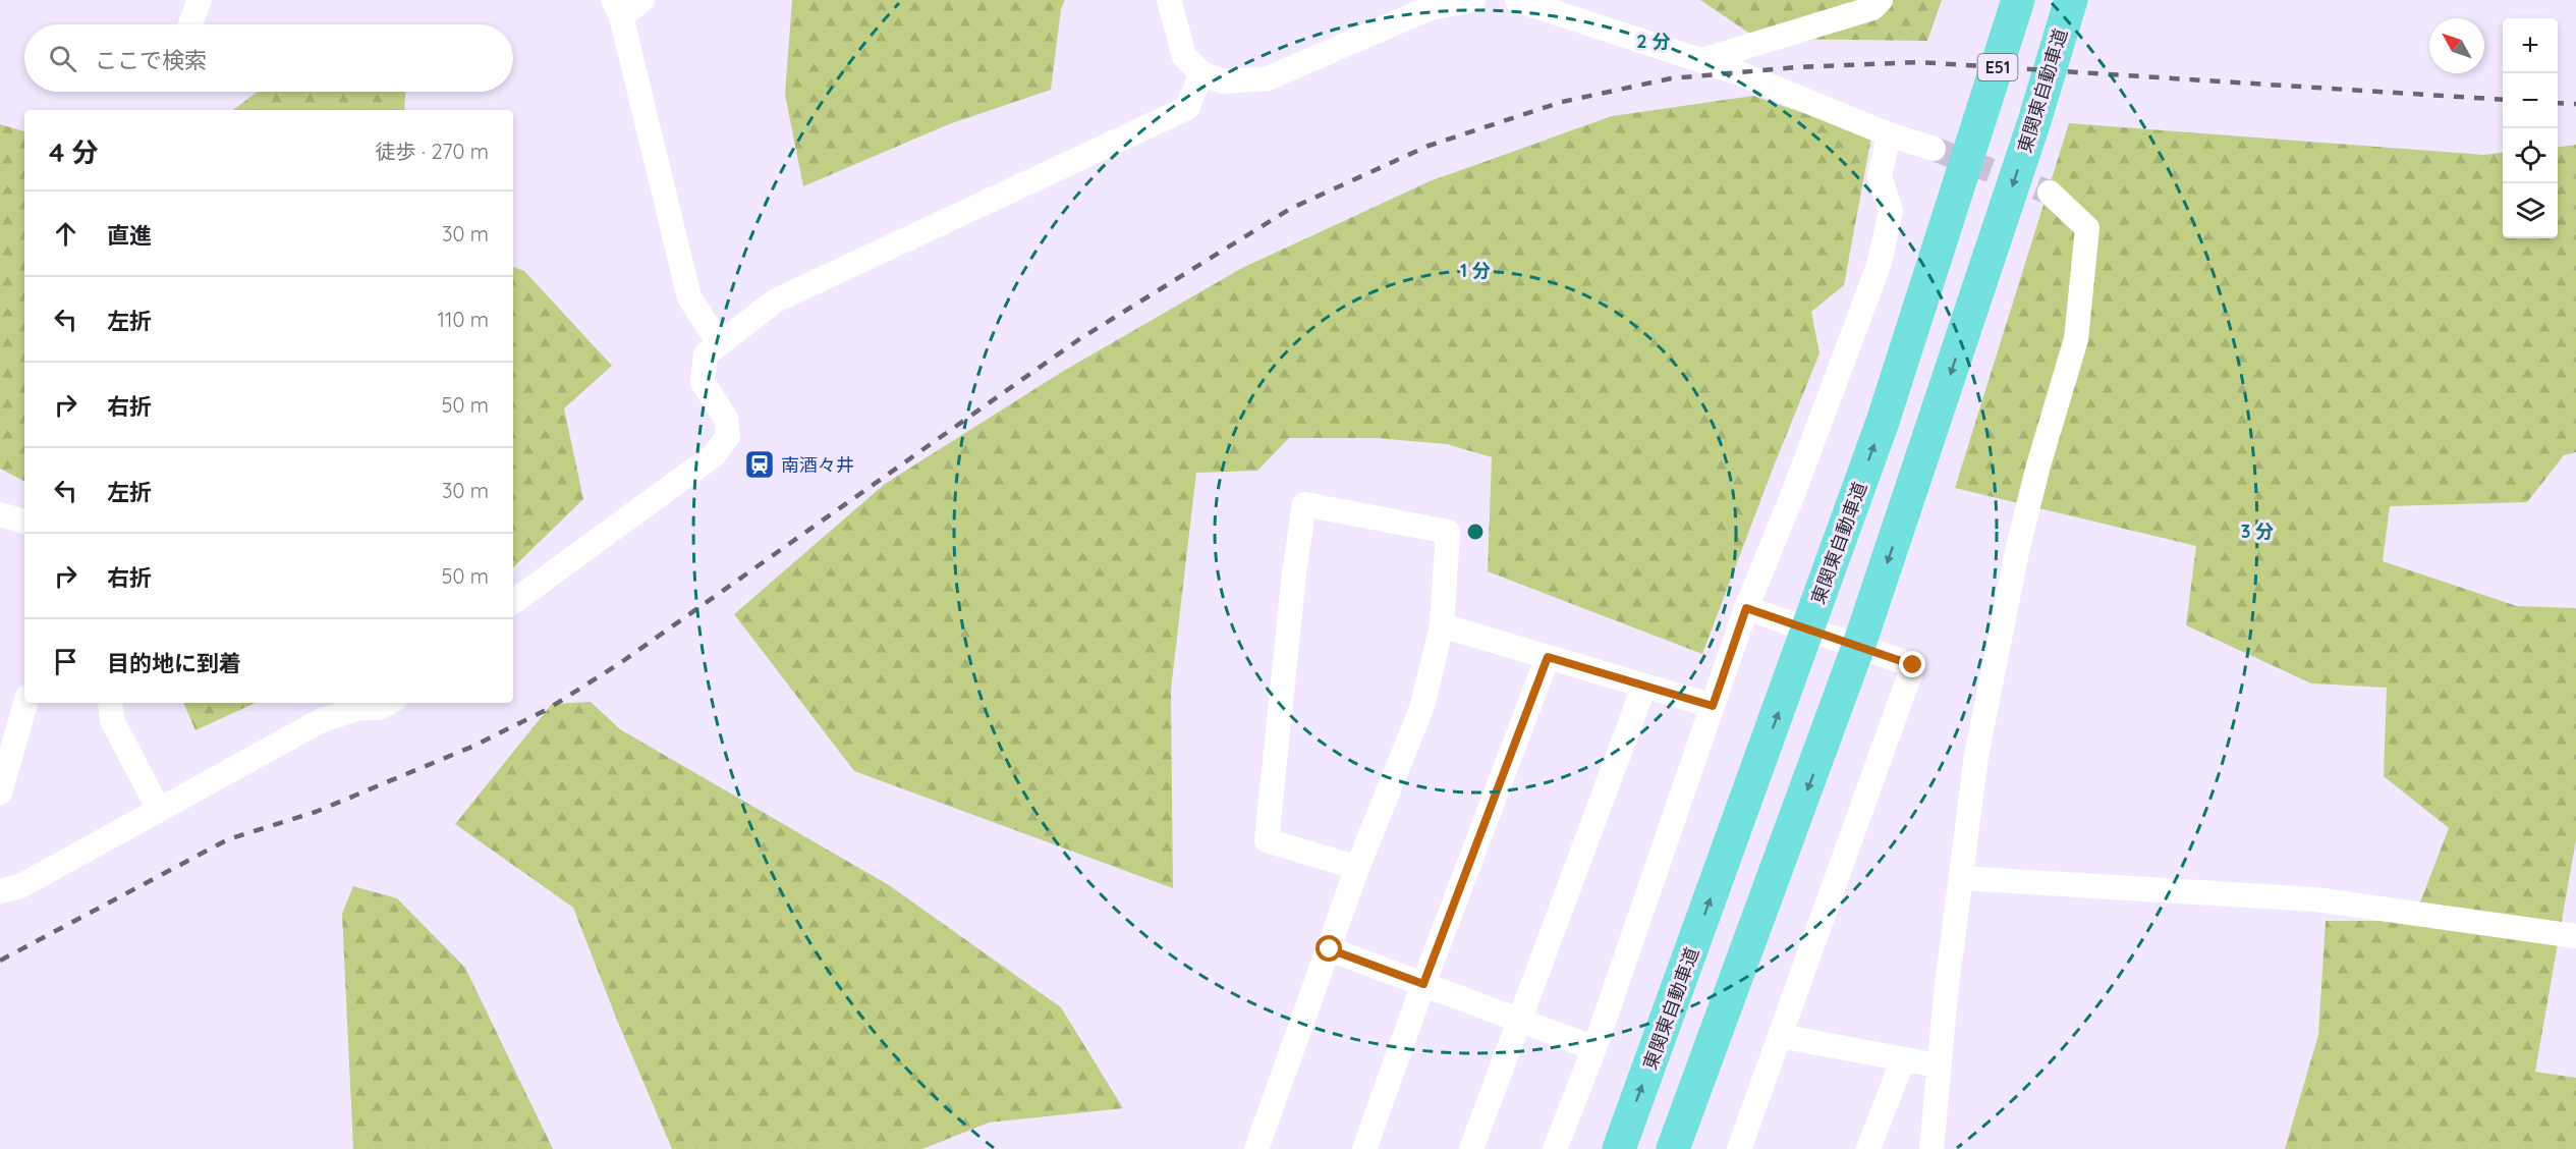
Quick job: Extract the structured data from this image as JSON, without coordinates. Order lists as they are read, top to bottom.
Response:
{
  "streets": {
    "highway": ["E51", "東関東自動車道"]
  },
  "places": {
    "station": ["南酒々井"]
  },
  "north": "top left",
  "page": {
    "map_buttons": ["+", "−"],
    "search": "ここで検索",
    "heading": ["4 分", "徒歩 · 270 m"],
    "list": [
      ["直進", "30 m"],
      ["左折", "110 m"],
      ["右折", "50 m"],
      ["左折", "30 m"],
      ["右折", "50 m"],
      "目的地に到着"
    ]
  },
  "rings": ["2 分", "1 分", "3 分"]
}
